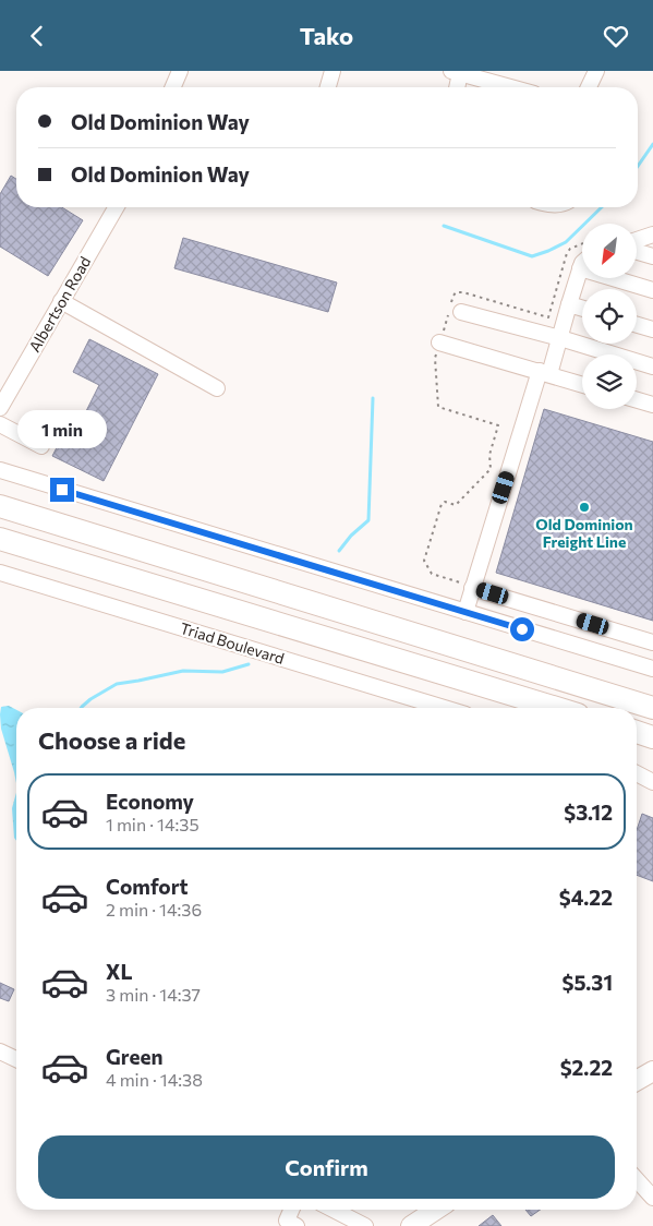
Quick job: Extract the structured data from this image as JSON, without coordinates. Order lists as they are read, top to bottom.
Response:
{
  "streets": {
    "street": ["Albertson Road", "Triad Boulevard"]
  },
  "places": ["Old Dominion Freight Line"],
  "north": "bottom left",
  "page": {
    "header": "Tako",
    "banner": ["Old Dominion Way", "Old Dominion Way"],
    "bubble": "1 min",
    "heading": "Choose a ride",
    "list": [
      {
        "name": "Economy",
        "note": "1 min · 14:35",
        "value": "$3.12"
      },
      {
        "name": "Comfort",
        "note": "2 min · 14:36",
        "value": "$4.22"
      },
      {
        "name": "XL",
        "note": "3 min · 14:37",
        "value": "$5.31"
      },
      {
        "name": "Green",
        "note": "4 min · 14:38",
        "value": "$2.22"
      }
    ],
    "buttons": "Confirm"
  }
}
